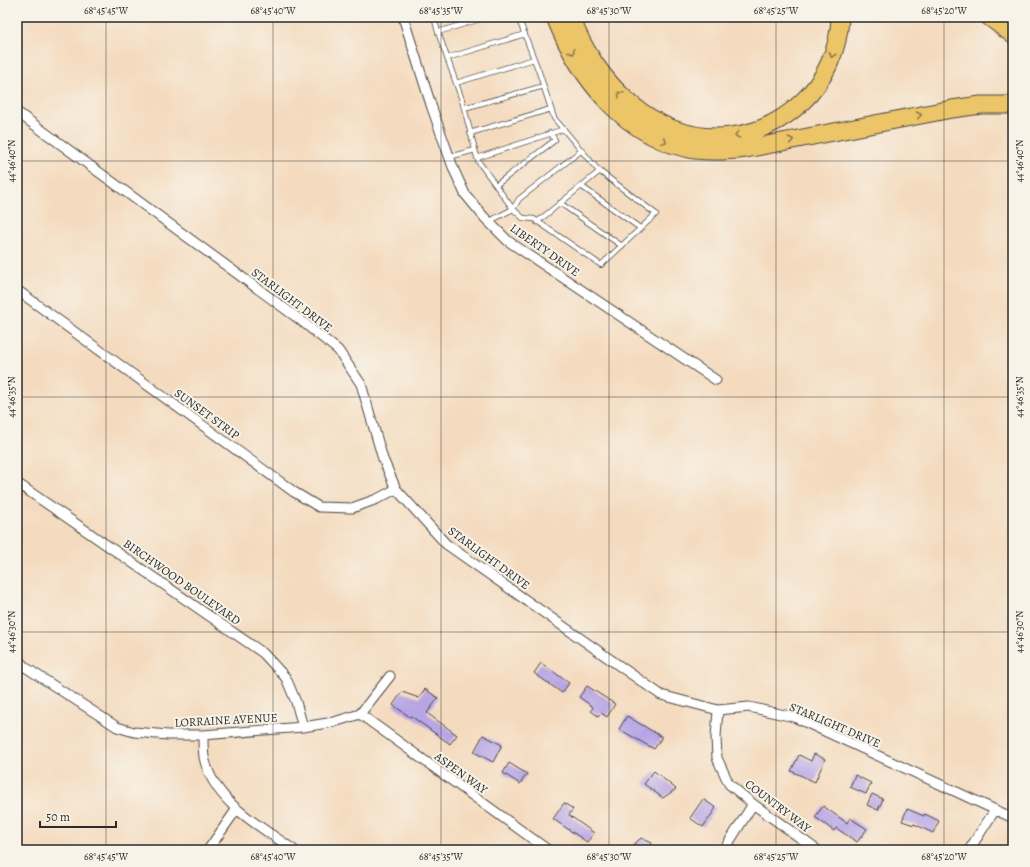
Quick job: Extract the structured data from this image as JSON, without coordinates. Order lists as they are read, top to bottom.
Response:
{
  "streets": {
    "street": [
      "LIBERTY DRIVE",
      "STARLIGHT DRIVE",
      "SUNSET STRIP",
      "BIRCHWOOD BOULEVARD",
      "LORRAINE AVENUE",
      "ASPEN WAY",
      "COUNTRY WAY"
    ]
  },
  "crossings": [
    ["STARLIGHT DRIVE", "SUNSET STRIP"],
    ["STARLIGHT DRIVE", "COUNTRY WAY"],
    ["BIRCHWOOD BOULEVARD", "LORRAINE AVENUE"],
    ["LORRAINE AVENUE", "ASPEN WAY"]
  ],
  "scale_bar": "50 m",
  "coordinates": [
    "68°45'45\"W",
    "68°45'40\"W",
    "68°45'35\"W",
    "68°45'30\"W",
    "68°45'25\"W",
    "68°45'20\"W",
    "44°46'40\"N",
    "44°46'35\"N",
    "44°46'30\"N"
  ]
}
